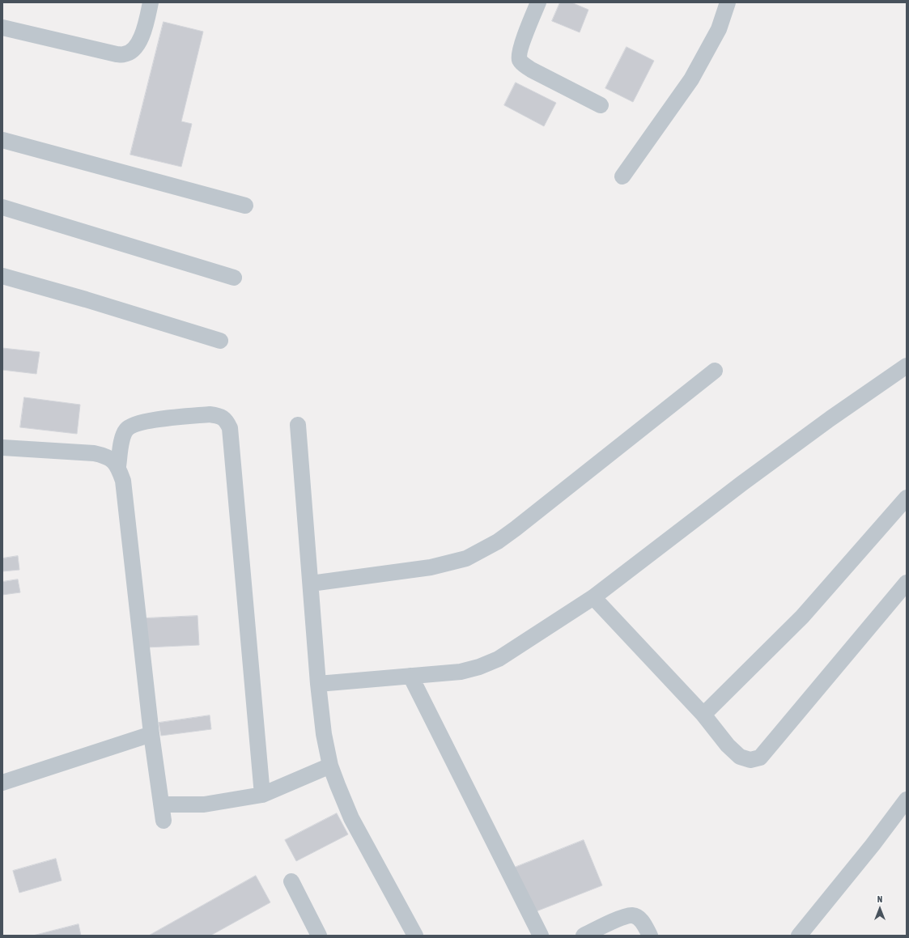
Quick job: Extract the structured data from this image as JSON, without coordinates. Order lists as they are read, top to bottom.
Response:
{
  "north": "top"
}
